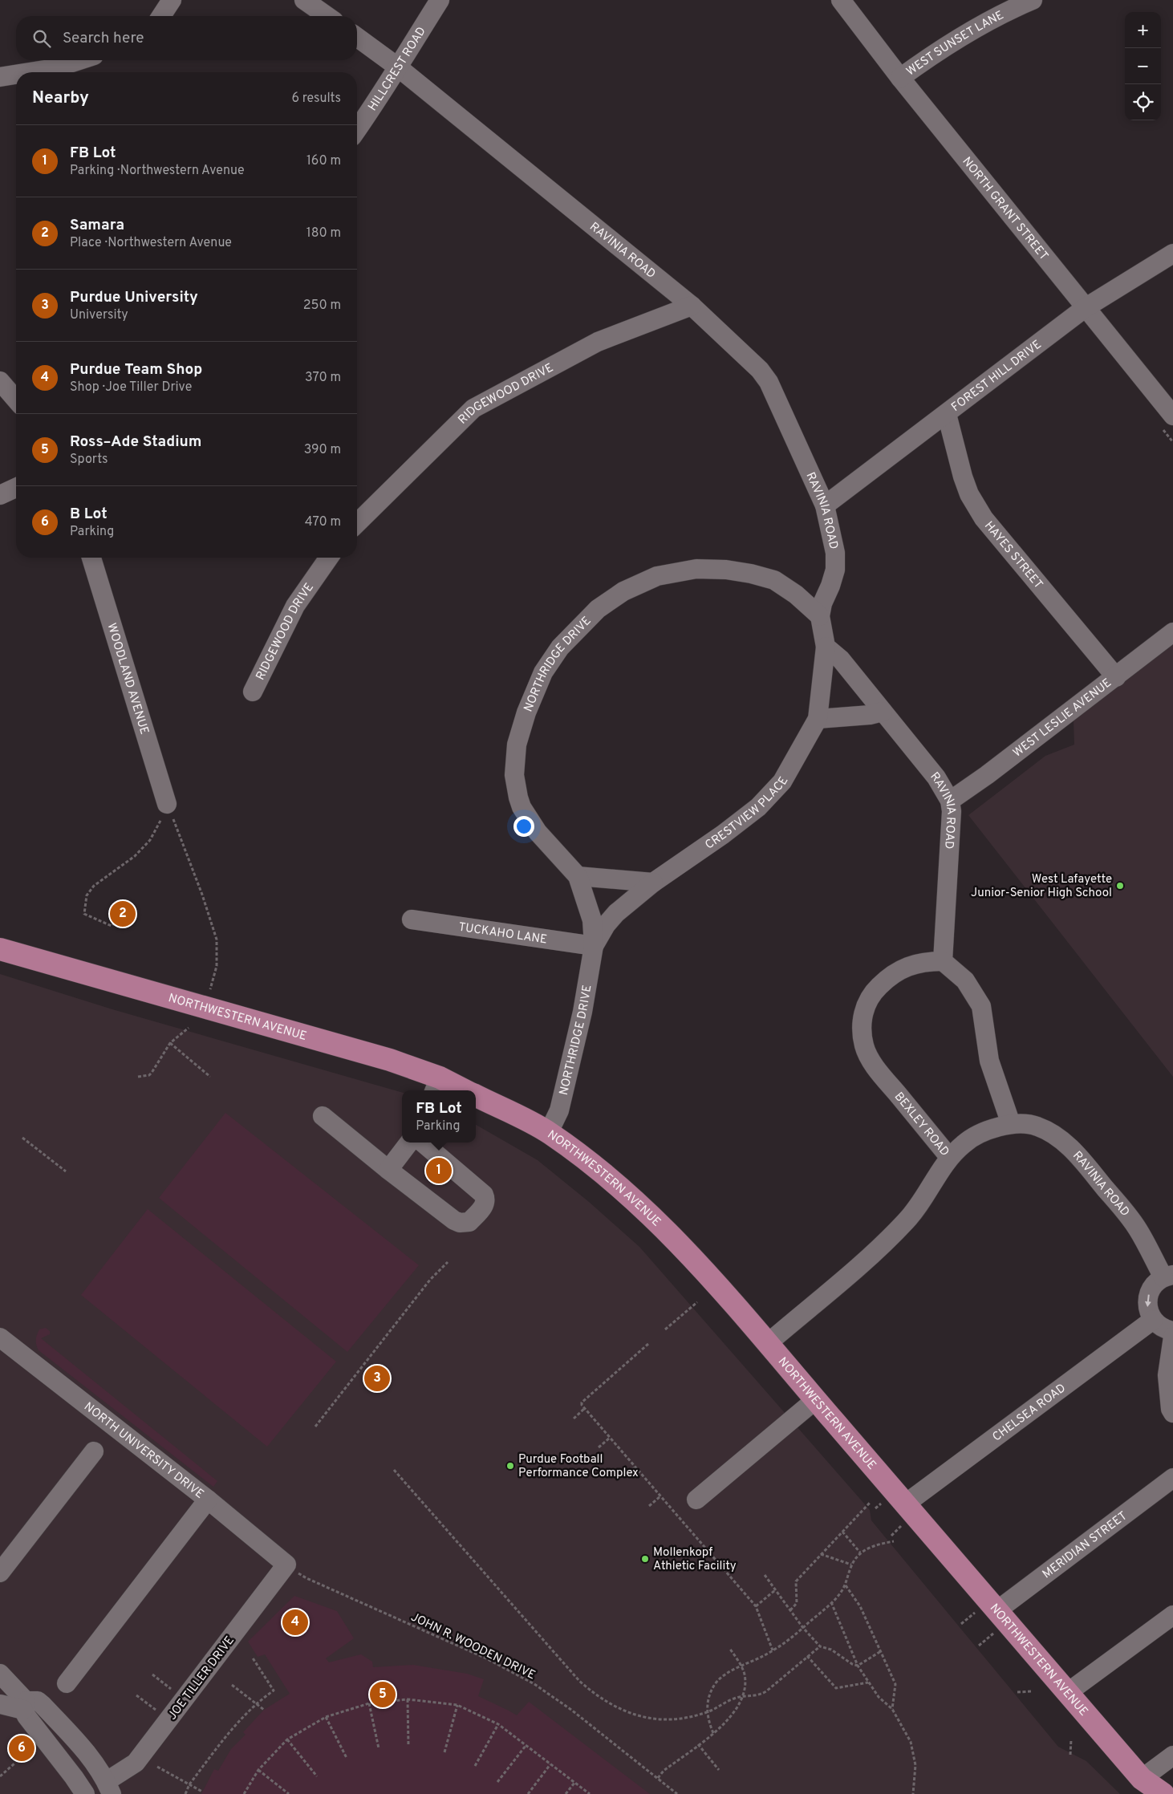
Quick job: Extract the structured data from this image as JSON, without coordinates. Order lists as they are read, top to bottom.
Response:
{
  "streets": {
    "main road": ["NORTHWESTERN AVENUE"],
    "street": [
      "WEST SUNSET LANE",
      "HILLCREST ROAD",
      "NORTH GRANT STREET",
      "RAVINIA ROAD",
      "FOREST HILL DRIVE",
      "RIDGEWOOD DRIVE",
      "HAYES STREET",
      "NORTHRIDGE DRIVE",
      "WOODLAND AVENUE",
      "WEST LESLIE AVENUE",
      "CRESTVIEW PLACE",
      "TUCKAHO LANE",
      "BEXLEY ROAD",
      "CHELSEA ROAD",
      "NORTH UNIVERSITY DRIVE",
      "MERIDIAN STREET",
      "JOE TILLER DRIVE"
    ],
    "path": ["JOHN R. WOODEN DRIVE"]
  },
  "crossings": [
    ["WEST SUNSET LANE", "NORTH GRANT STREET"],
    ["HILLCREST ROAD", "RAVINIA ROAD"],
    ["NORTH GRANT STREET", "FOREST HILL DRIVE"],
    ["RAVINIA ROAD", "FOREST HILL DRIVE"],
    ["RAVINIA ROAD", "RIDGEWOOD DRIVE"],
    ["RAVINIA ROAD", "NORTHRIDGE DRIVE"],
    ["RAVINIA ROAD", "WEST LESLIE AVENUE"],
    ["RAVINIA ROAD", "CRESTVIEW PLACE"],
    ["RAVINIA ROAD", "BEXLEY ROAD"],
    ["FOREST HILL DRIVE", "HAYES STREET"],
    ["HAYES STREET", "WEST LESLIE AVENUE"],
    ["NORTHRIDGE DRIVE", "CRESTVIEW PLACE"],
    ["NORTHRIDGE DRIVE", "TUCKAHO LANE"],
    ["NORTHRIDGE DRIVE", "NORTHWESTERN AVENUE"],
    ["NORTHWESTERN AVENUE", "BEXLEY ROAD"],
    ["NORTHWESTERN AVENUE", "CHELSEA ROAD"],
    ["NORTHWESTERN AVENUE", "MERIDIAN STREET"],
    ["NORTH UNIVERSITY DRIVE", "JOHN R. WOODEN DRIVE"],
    ["NORTH UNIVERSITY DRIVE", "JOE TILLER DRIVE"],
    ["JOHN R. WOODEN DRIVE", "JOE TILLER DRIVE"]
  ],
  "places": ["West Lafayette Junior-Senior High School", "Purdue Football Performance Complex", "Mollenkopf Athletic Facility"],
  "page": {
    "map_buttons": ["+", "−"],
    "search": "Search here",
    "heading": ["Nearby", "6 results"],
    "list": [
      {
        "mark": "1",
        "name": "FB Lot",
        "note": "Parking · Northwestern Avenue",
        "value": "160 m"
      },
      {
        "mark": "2",
        "name": "Samara",
        "note": "Place · Northwestern Avenue",
        "value": "180 m"
      },
      {
        "mark": "3",
        "name": "Purdue University",
        "note": "University",
        "value": "250 m"
      },
      {
        "mark": "4",
        "name": "Purdue Team Shop",
        "note": "Shop · Joe Tiller Drive",
        "value": "370 m"
      },
      {
        "mark": "5",
        "name": "Ross–Ade Stadium",
        "note": "Sports",
        "value": "390 m"
      },
      {
        "mark": "6",
        "name": "B Lot",
        "note": "Parking",
        "value": "470 m"
      }
    ],
    "pins": [
      "2",
      "1",
      "3",
      "4",
      "5",
      "6"
    ],
    "popup": ["FB Lot", "Parking"]
  }
}
